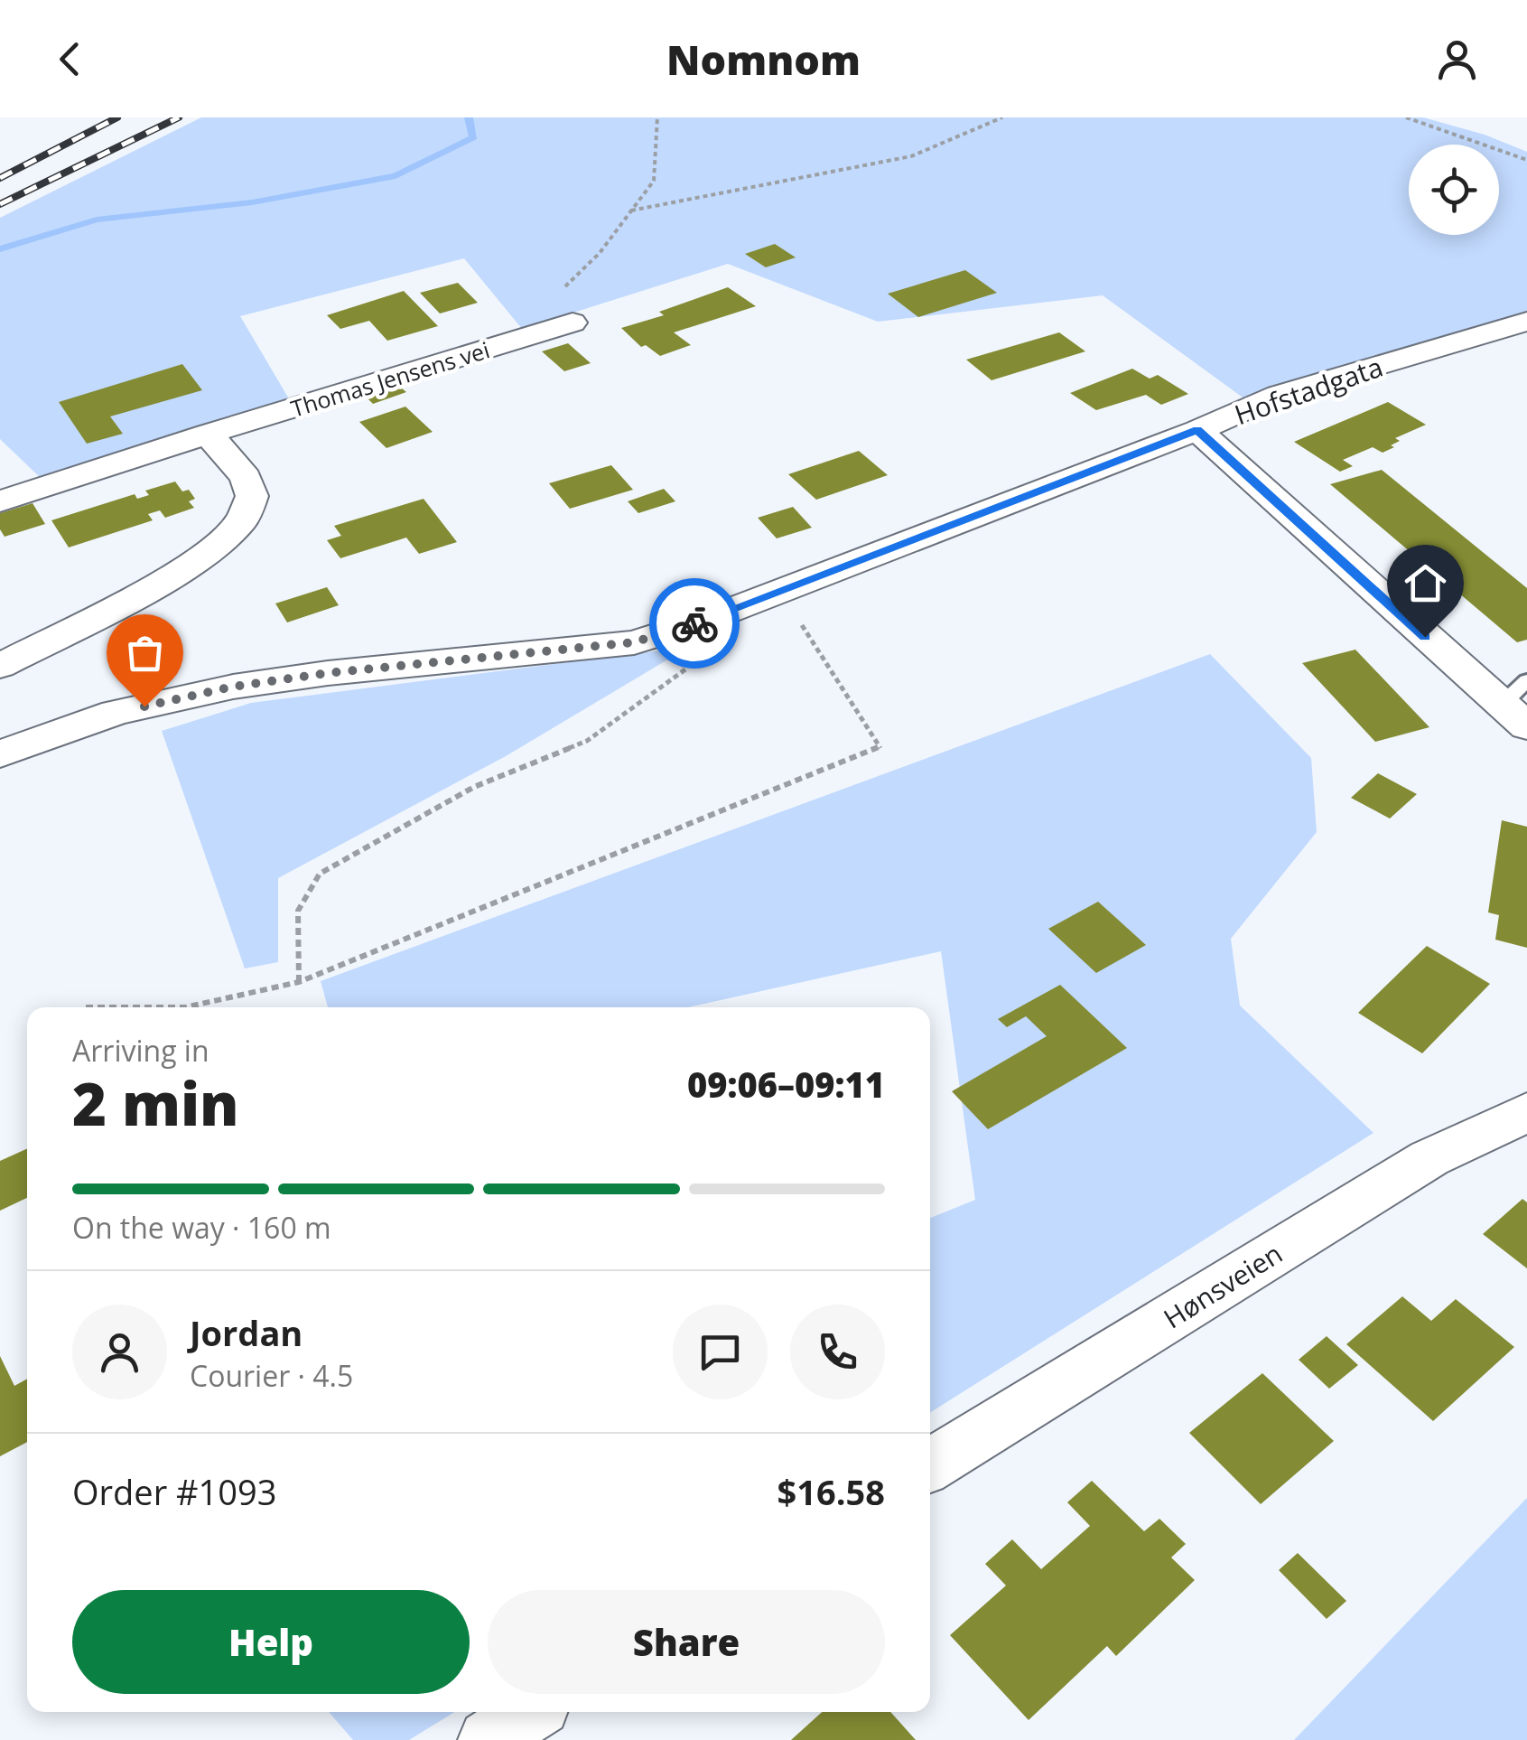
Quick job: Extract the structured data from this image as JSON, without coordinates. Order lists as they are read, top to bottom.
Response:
{
  "streets": {
    "street": ["Thomas Jensens vei", "Hofstadgata", "Hønsveien"]
  },
  "page": {
    "header": "Nomnom",
    "heading": ["2 min", "Arriving in", "09:06–09:11"],
    "panel": [
      "Jordan",
      "Courier · 4.5",
      "Order #1093",
      "$16.58"
    ],
    "bar": "On the way · 160 m",
    "buttons": ["Help", "Share"]
  }
}
